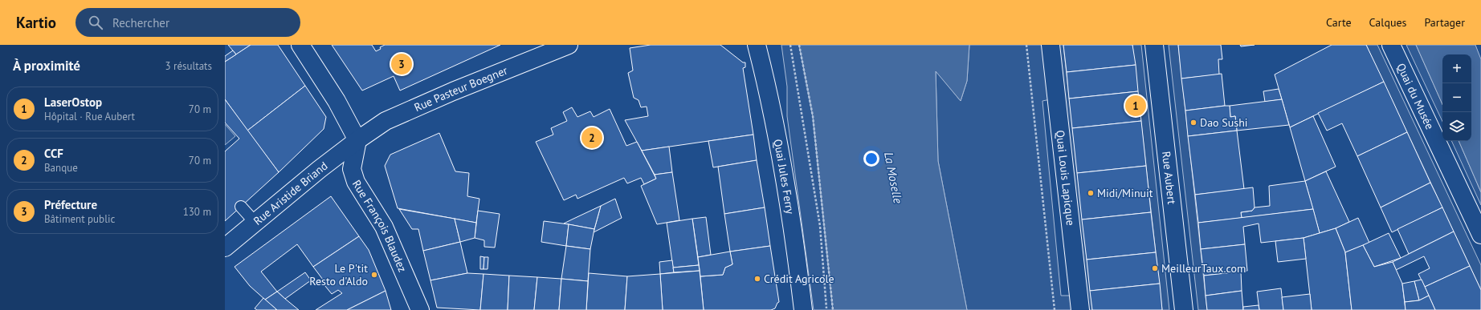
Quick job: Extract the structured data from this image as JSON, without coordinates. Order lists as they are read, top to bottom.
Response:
{
  "streets": {
    "street": [
      "Rue Pasteur Boegner",
      "Quai du Musée",
      "Quai Jules Ferry",
      "Quai Louis Lapicque",
      "Rue Aubert",
      "Rue Aristide Briand",
      "Rue François Blaudez"
    ]
  },
  "crossings": [
    ["Rue Pasteur Boegner", "Rue Aristide Briand"],
    ["Rue Pasteur Boegner", "Rue François Blaudez"],
    ["Rue Aristide Briand", "Rue François Blaudez"]
  ],
  "water": ["La Moselle"],
  "places": [
    "Dao Sushi",
    "Midi/Minuit",
    "MeilleurTaux.com",
    "Le P'tit Resto d'Aldo",
    "Crédit Agricole"
  ],
  "page": {
    "header": "Kartio",
    "search": "Rechercher",
    "nav": ["Carte", "Calques", "Partager"],
    "heading": ["À proximité", "3 résultats"],
    "pins": ["3", "1", "2"],
    "map_buttons": ["+", "−"],
    "list": [
      {
        "mark": "1",
        "name": "LaserOstop",
        "note": "Hôpital · Rue Aubert",
        "value": "70 m"
      },
      {
        "mark": "2",
        "name": "CCF",
        "note": "Banque",
        "value": "70 m"
      },
      {
        "mark": "3",
        "name": "Préfecture",
        "note": "Bâtiment public",
        "value": "130 m"
      }
    ]
  }
}
